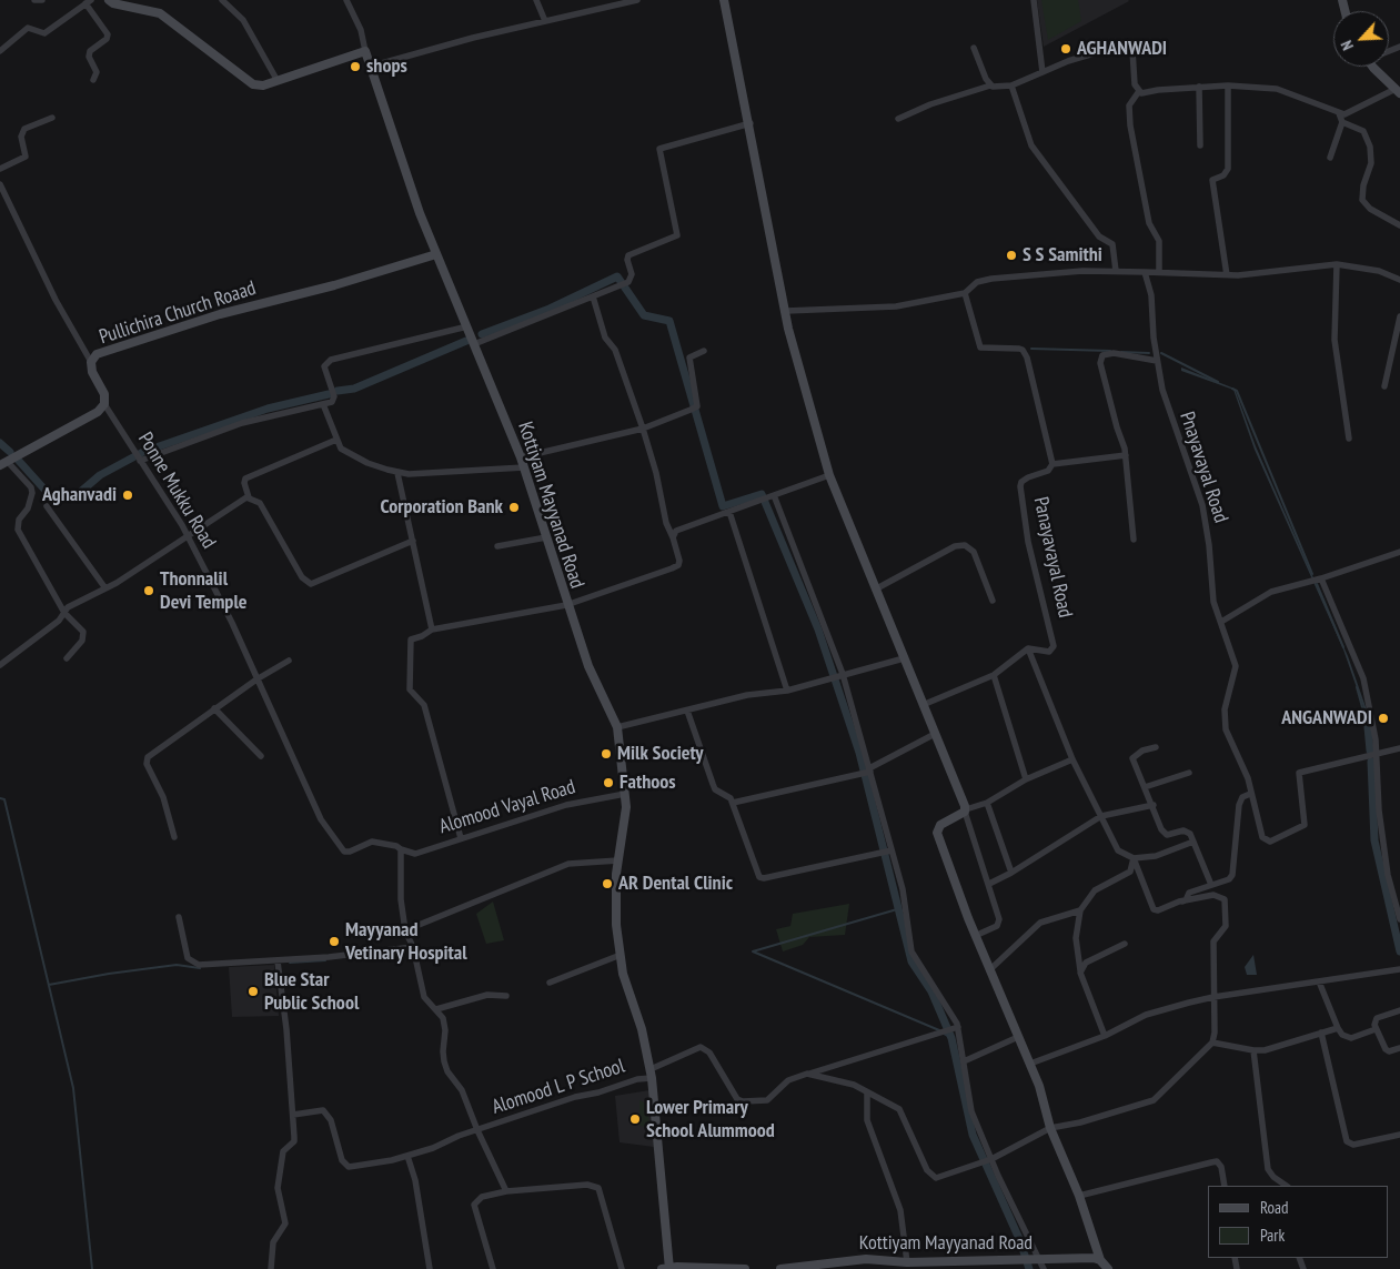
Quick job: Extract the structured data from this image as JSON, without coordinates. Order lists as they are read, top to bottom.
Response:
{
  "streets": {
    "main road": ["Pullichira Church Roaad", "Kottiyam Mayyanad Road"],
    "street": [
      "Pnayavayal Road",
      "Ponne Mukku Road",
      "Panayavayal Road",
      "Alomood Vayal Road",
      "Alomood L P School"
    ]
  },
  "crossings": [
    ["Pullichira Church Roaad", "Ponne Mukku Road"],
    ["Pullichira Church Roaad", "Kottiyam Mayyanad Road"],
    ["Ponne Mukku Road", "Alomood Vayal Road"],
    ["Kottiyam Mayyanad Road", "Alomood Vayal Road"],
    ["Kottiyam Mayyanad Road", "Alomood L P School"]
  ],
  "places": [
    "AGHANWADI",
    "shops",
    "S S Samithi",
    "Aghanvadi",
    "Corporation Bank",
    "Thonnalil Devi Temple",
    "ANGANWADI",
    "Milk Society",
    "Fathoos",
    "AR Dental Clinic",
    "Mayyanad Vetinary Hospital",
    "Blue Star Public School",
    "Lower Primary School Alummood"
  ],
  "legend": ["Road", "Park"],
  "north": "bottom left"
}
